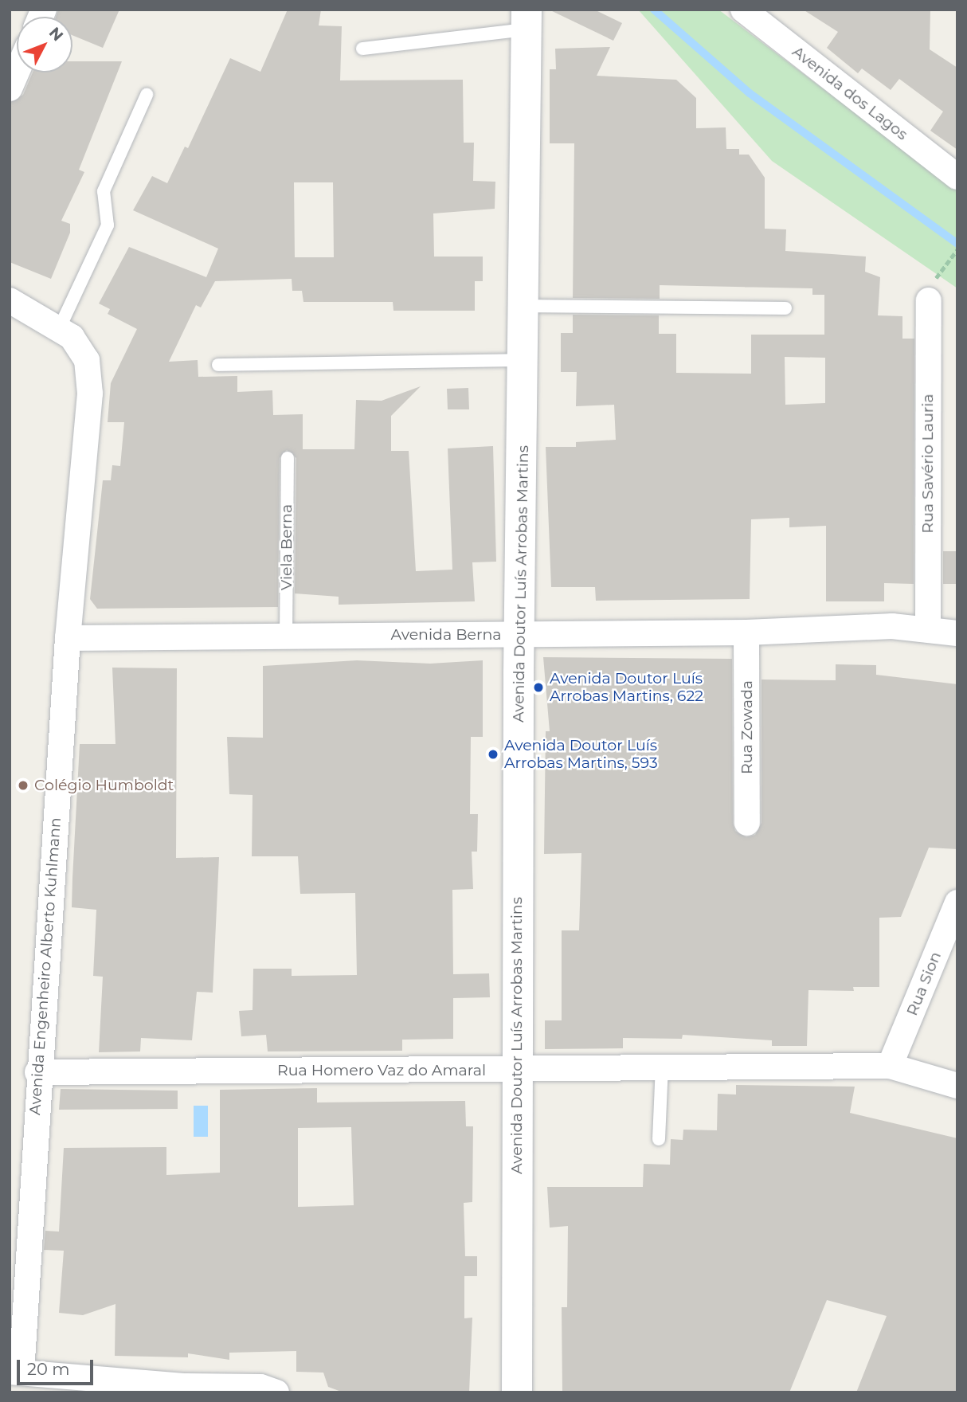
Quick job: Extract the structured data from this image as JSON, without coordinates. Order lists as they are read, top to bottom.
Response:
{
  "streets": {
    "street": [
      "Avenida dos Lagos",
      "Rua Savério Lauria",
      "Avenida Doutor Luís Arrobas Martins",
      "Avenida Berna",
      "Rua Zowada",
      "Avenida Engenheiro Alberto Kuhlmann",
      "Rua Sion",
      "Rua Homero Vaz do Amaral"
    ],
    "lane": ["Viela Berna"]
  },
  "crossings": [
    ["Rua Savério Lauria", "Avenida Berna"],
    ["Viela Berna", "Avenida Berna"],
    ["Avenida Doutor Luís Arrobas Martins", "Avenida Berna"],
    ["Avenida Doutor Luís Arrobas Martins", "Rua Homero Vaz do Amaral"],
    ["Avenida Berna", "Rua Zowada"],
    ["Avenida Berna", "Avenida Engenheiro Alberto Kuhlmann"],
    ["Avenida Engenheiro Alberto Kuhlmann", "Rua Homero Vaz do Amaral"],
    ["Rua Sion", "Rua Homero Vaz do Amaral"]
  ],
  "places": ["Avenida Doutor Luís Arrobas Martins, 622", "Avenida Doutor Luís Arrobas Martins, 593", "Colégio Humboldt"],
  "scale_bar": "20 m",
  "north": "top right"
}
